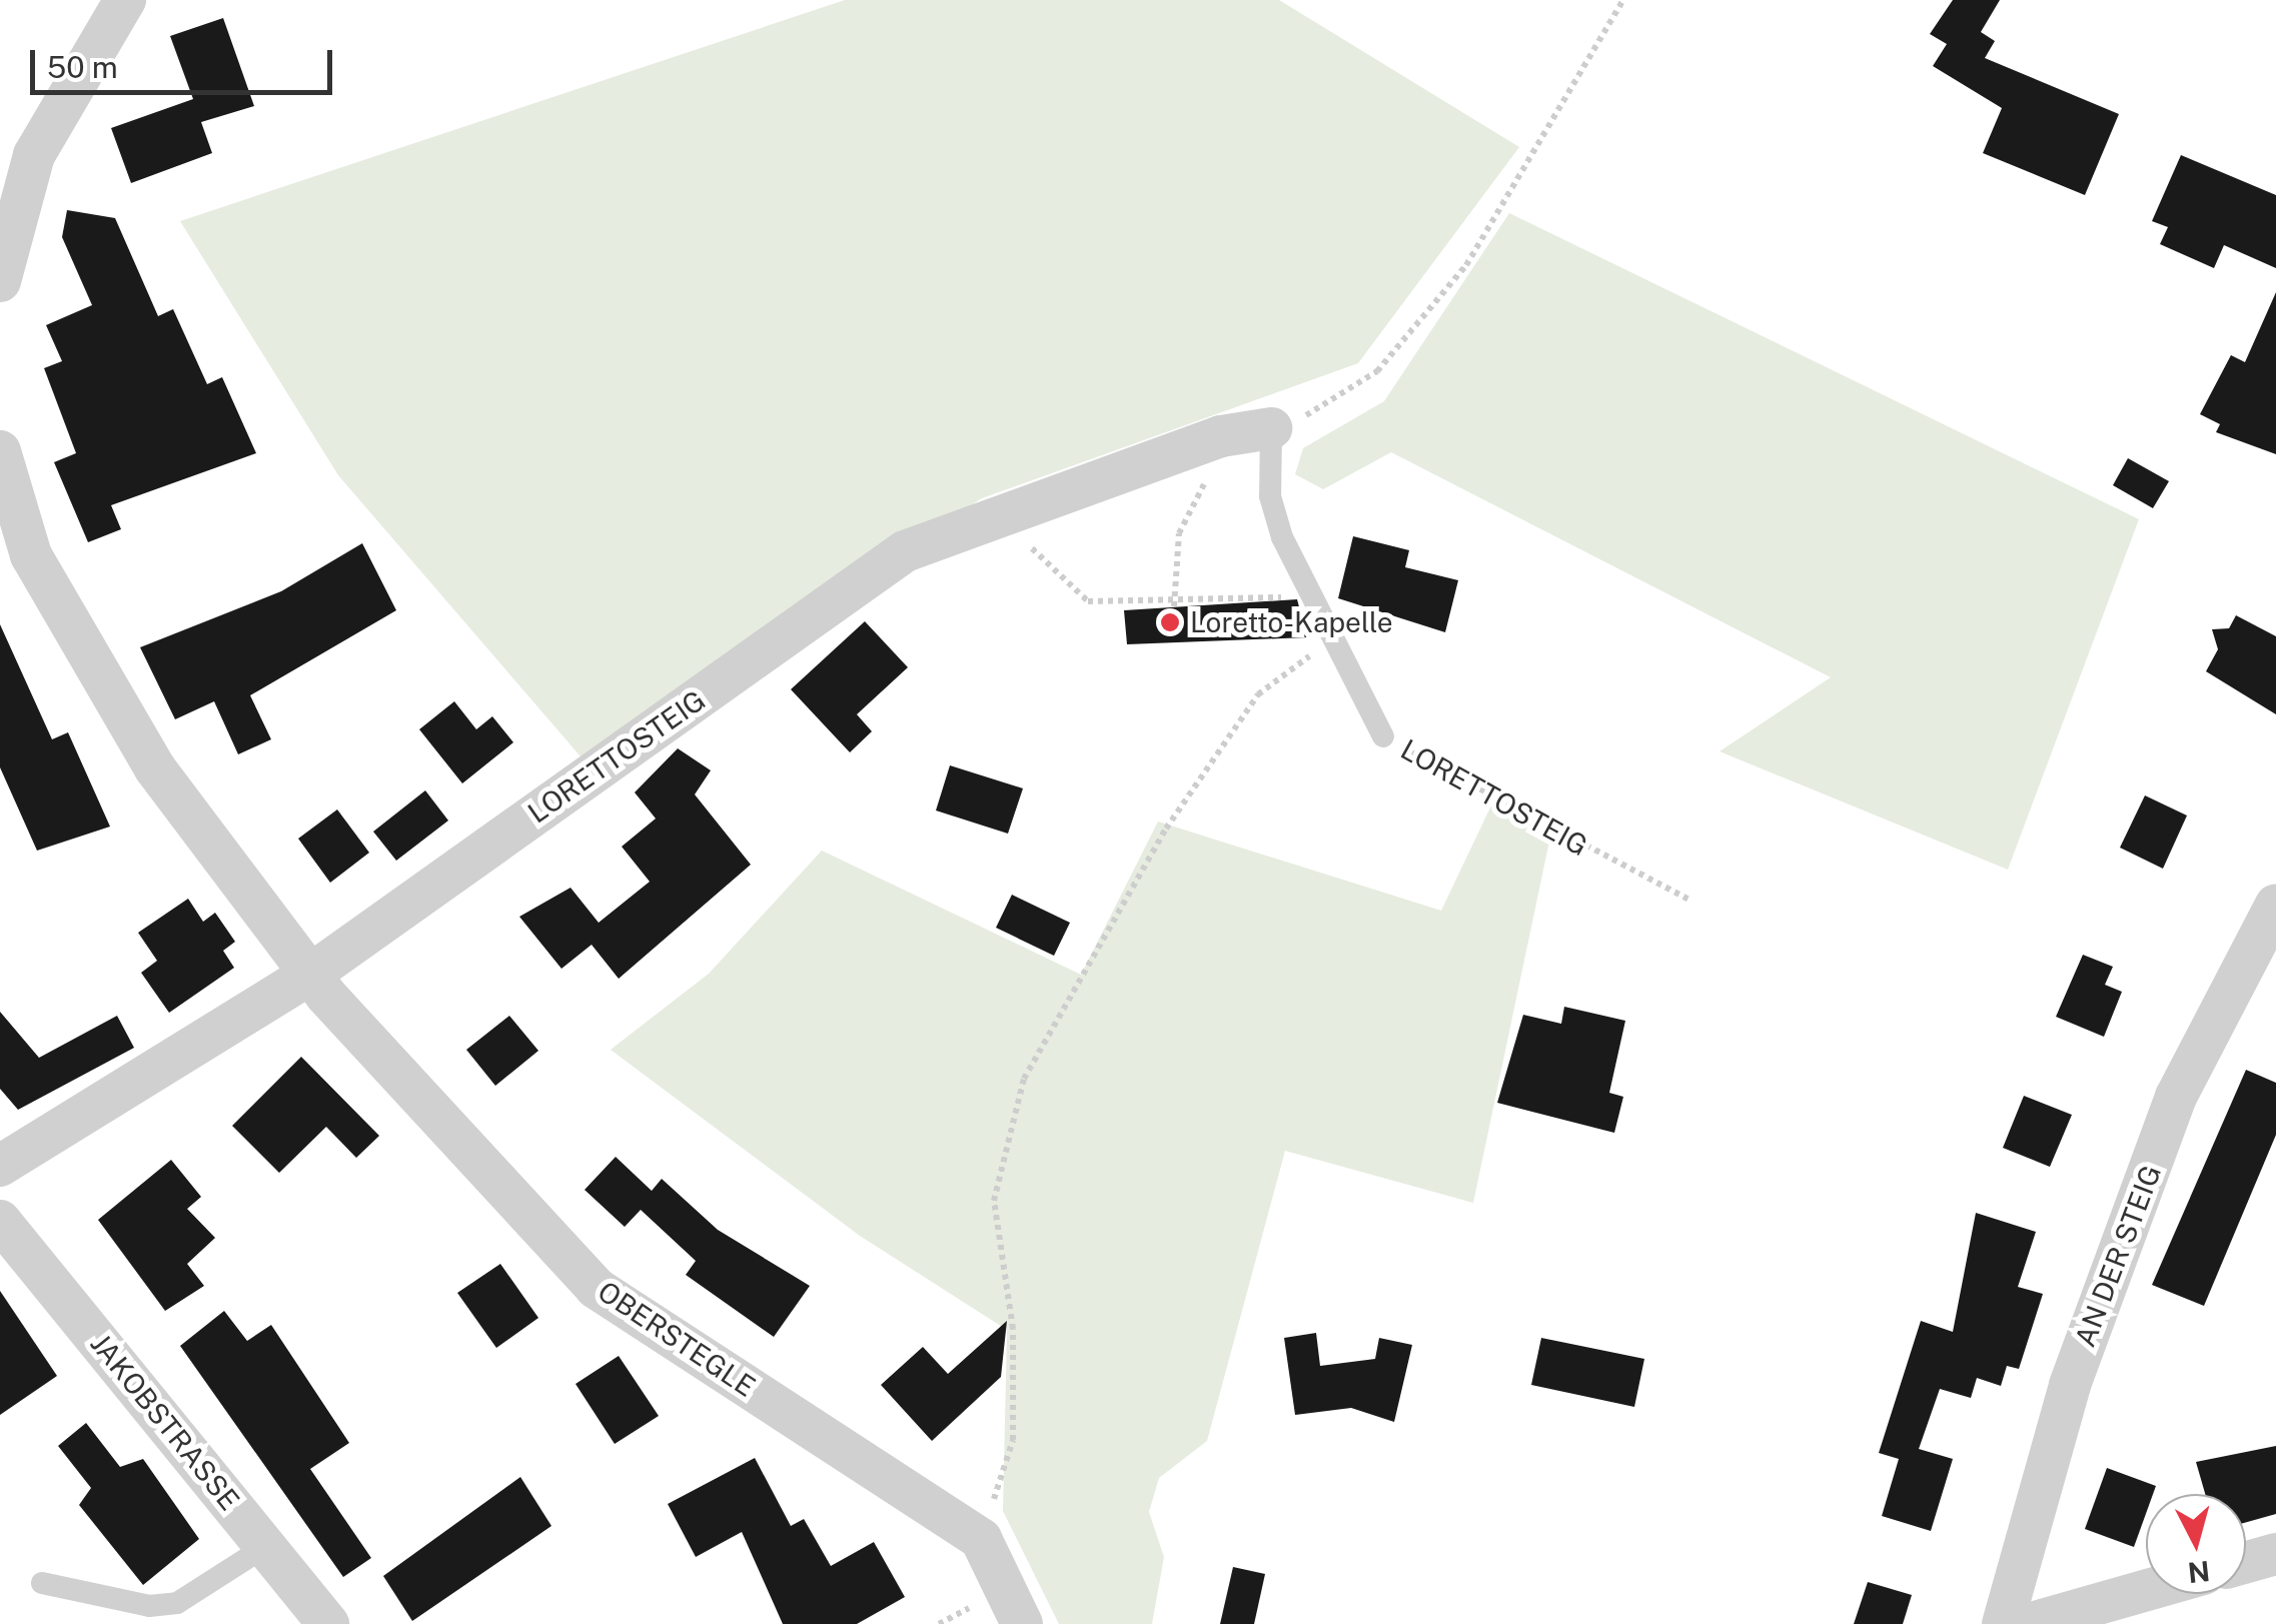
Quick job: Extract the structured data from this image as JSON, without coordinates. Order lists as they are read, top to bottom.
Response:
{
  "streets": {
    "street": [
      "LORETTOSTEIG",
      "AN DER STEIG",
      "OBERSTEGLE",
      "JAKOBSTRASSE"
    ]
  },
  "crossings": [
    ["LORETTOSTEIG", "OBERSTEGLE"]
  ],
  "places": ["Loretto-Kapelle"],
  "scale_bar": "50 m",
  "north": "bottom"
}
